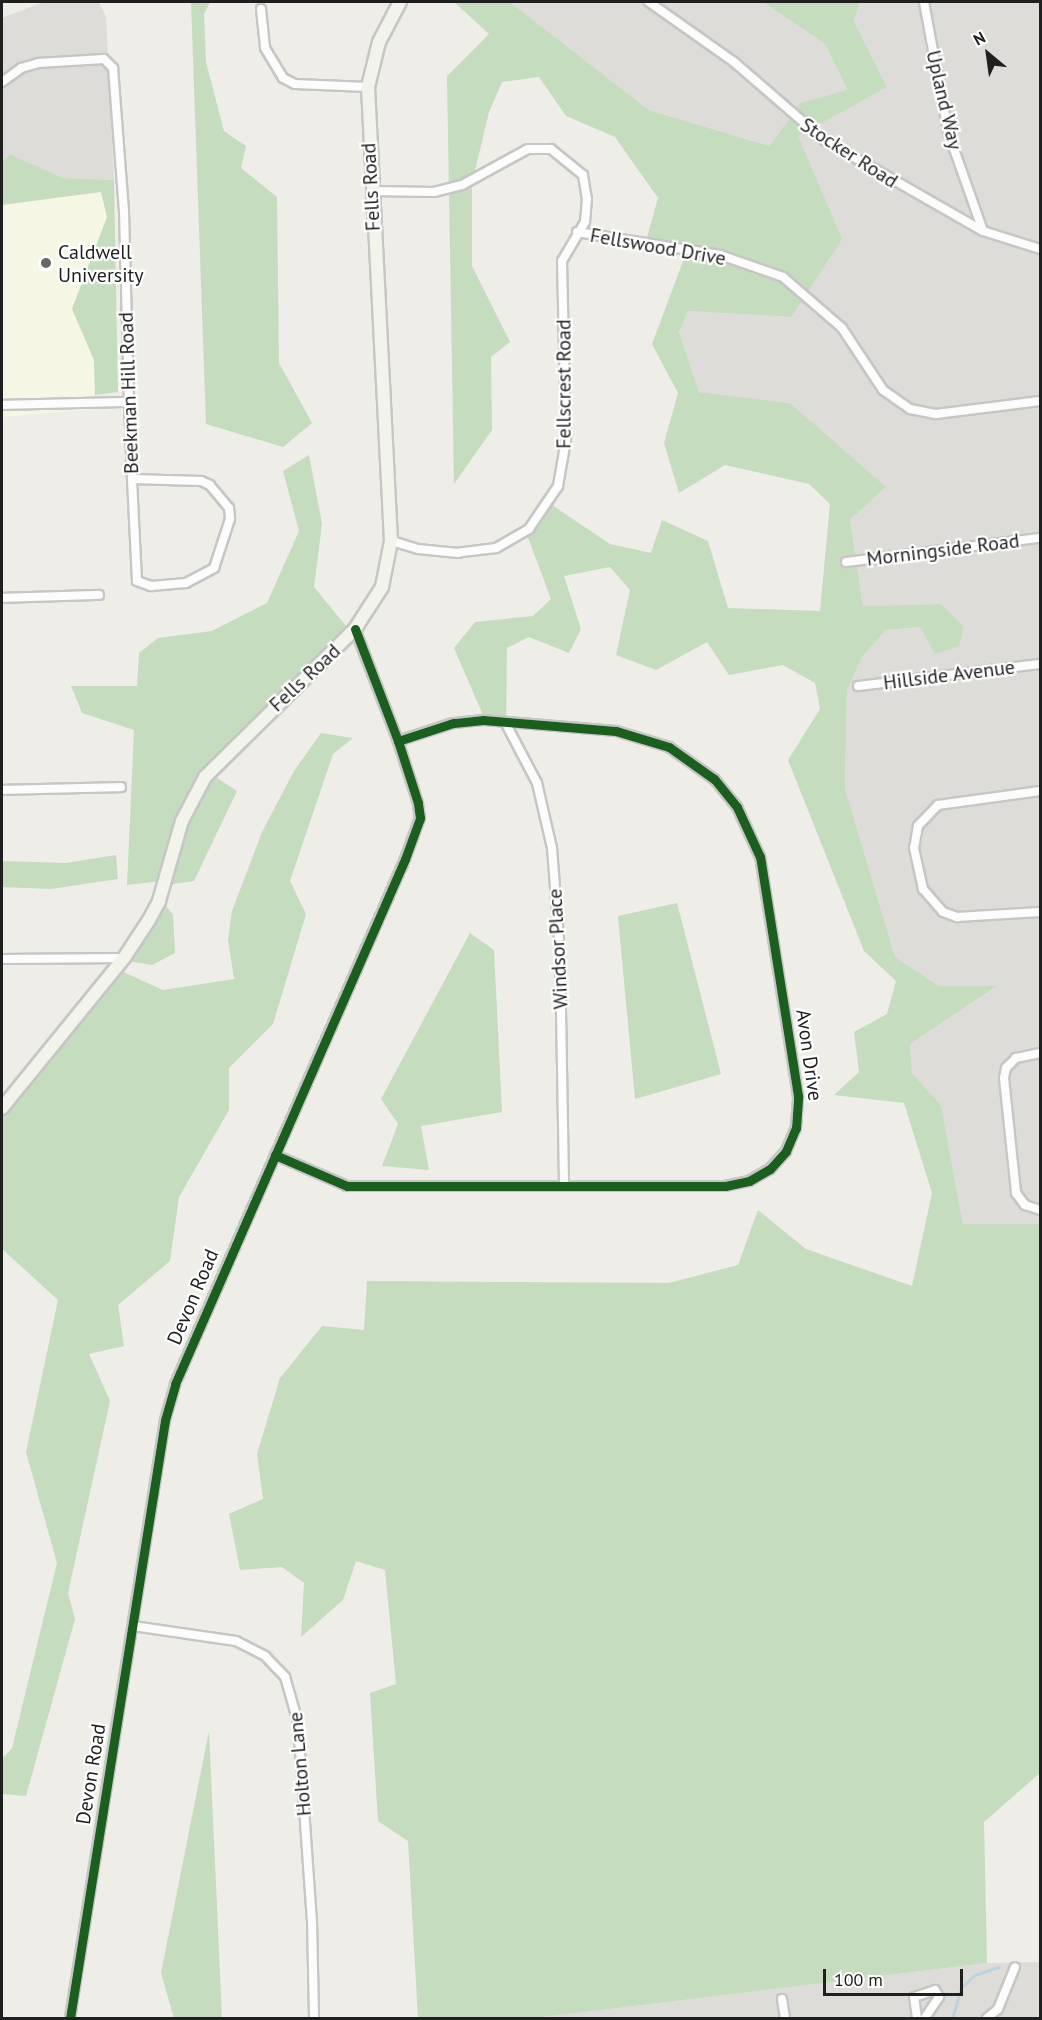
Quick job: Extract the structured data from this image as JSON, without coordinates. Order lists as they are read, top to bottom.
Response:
{
  "streets": {
    "street": [
      "Upland Way",
      "Stocker Road",
      "Fells Road",
      "Fellswood Drive",
      "Fellscrest Road",
      "Beekman Hill Road",
      "Morningside Road",
      "Hillside Avenue",
      "Windsor Place",
      "Avon Drive",
      "Devon Road",
      "Holton Lane"
    ]
  },
  "crossings": [
    ["Upland Way", "Stocker Road"],
    ["Fells Road", "Fellswood Drive"],
    ["Fells Road", "Fellscrest Road"],
    ["Fells Road", "Devon Road"],
    ["Fellswood Drive", "Fellscrest Road"],
    ["Windsor Place", "Avon Drive"],
    ["Avon Drive", "Devon Road"],
    ["Devon Road", "Holton Lane"]
  ],
  "places": ["Caldwell University"],
  "scale_bar": "100 m",
  "north": "top left"
}
